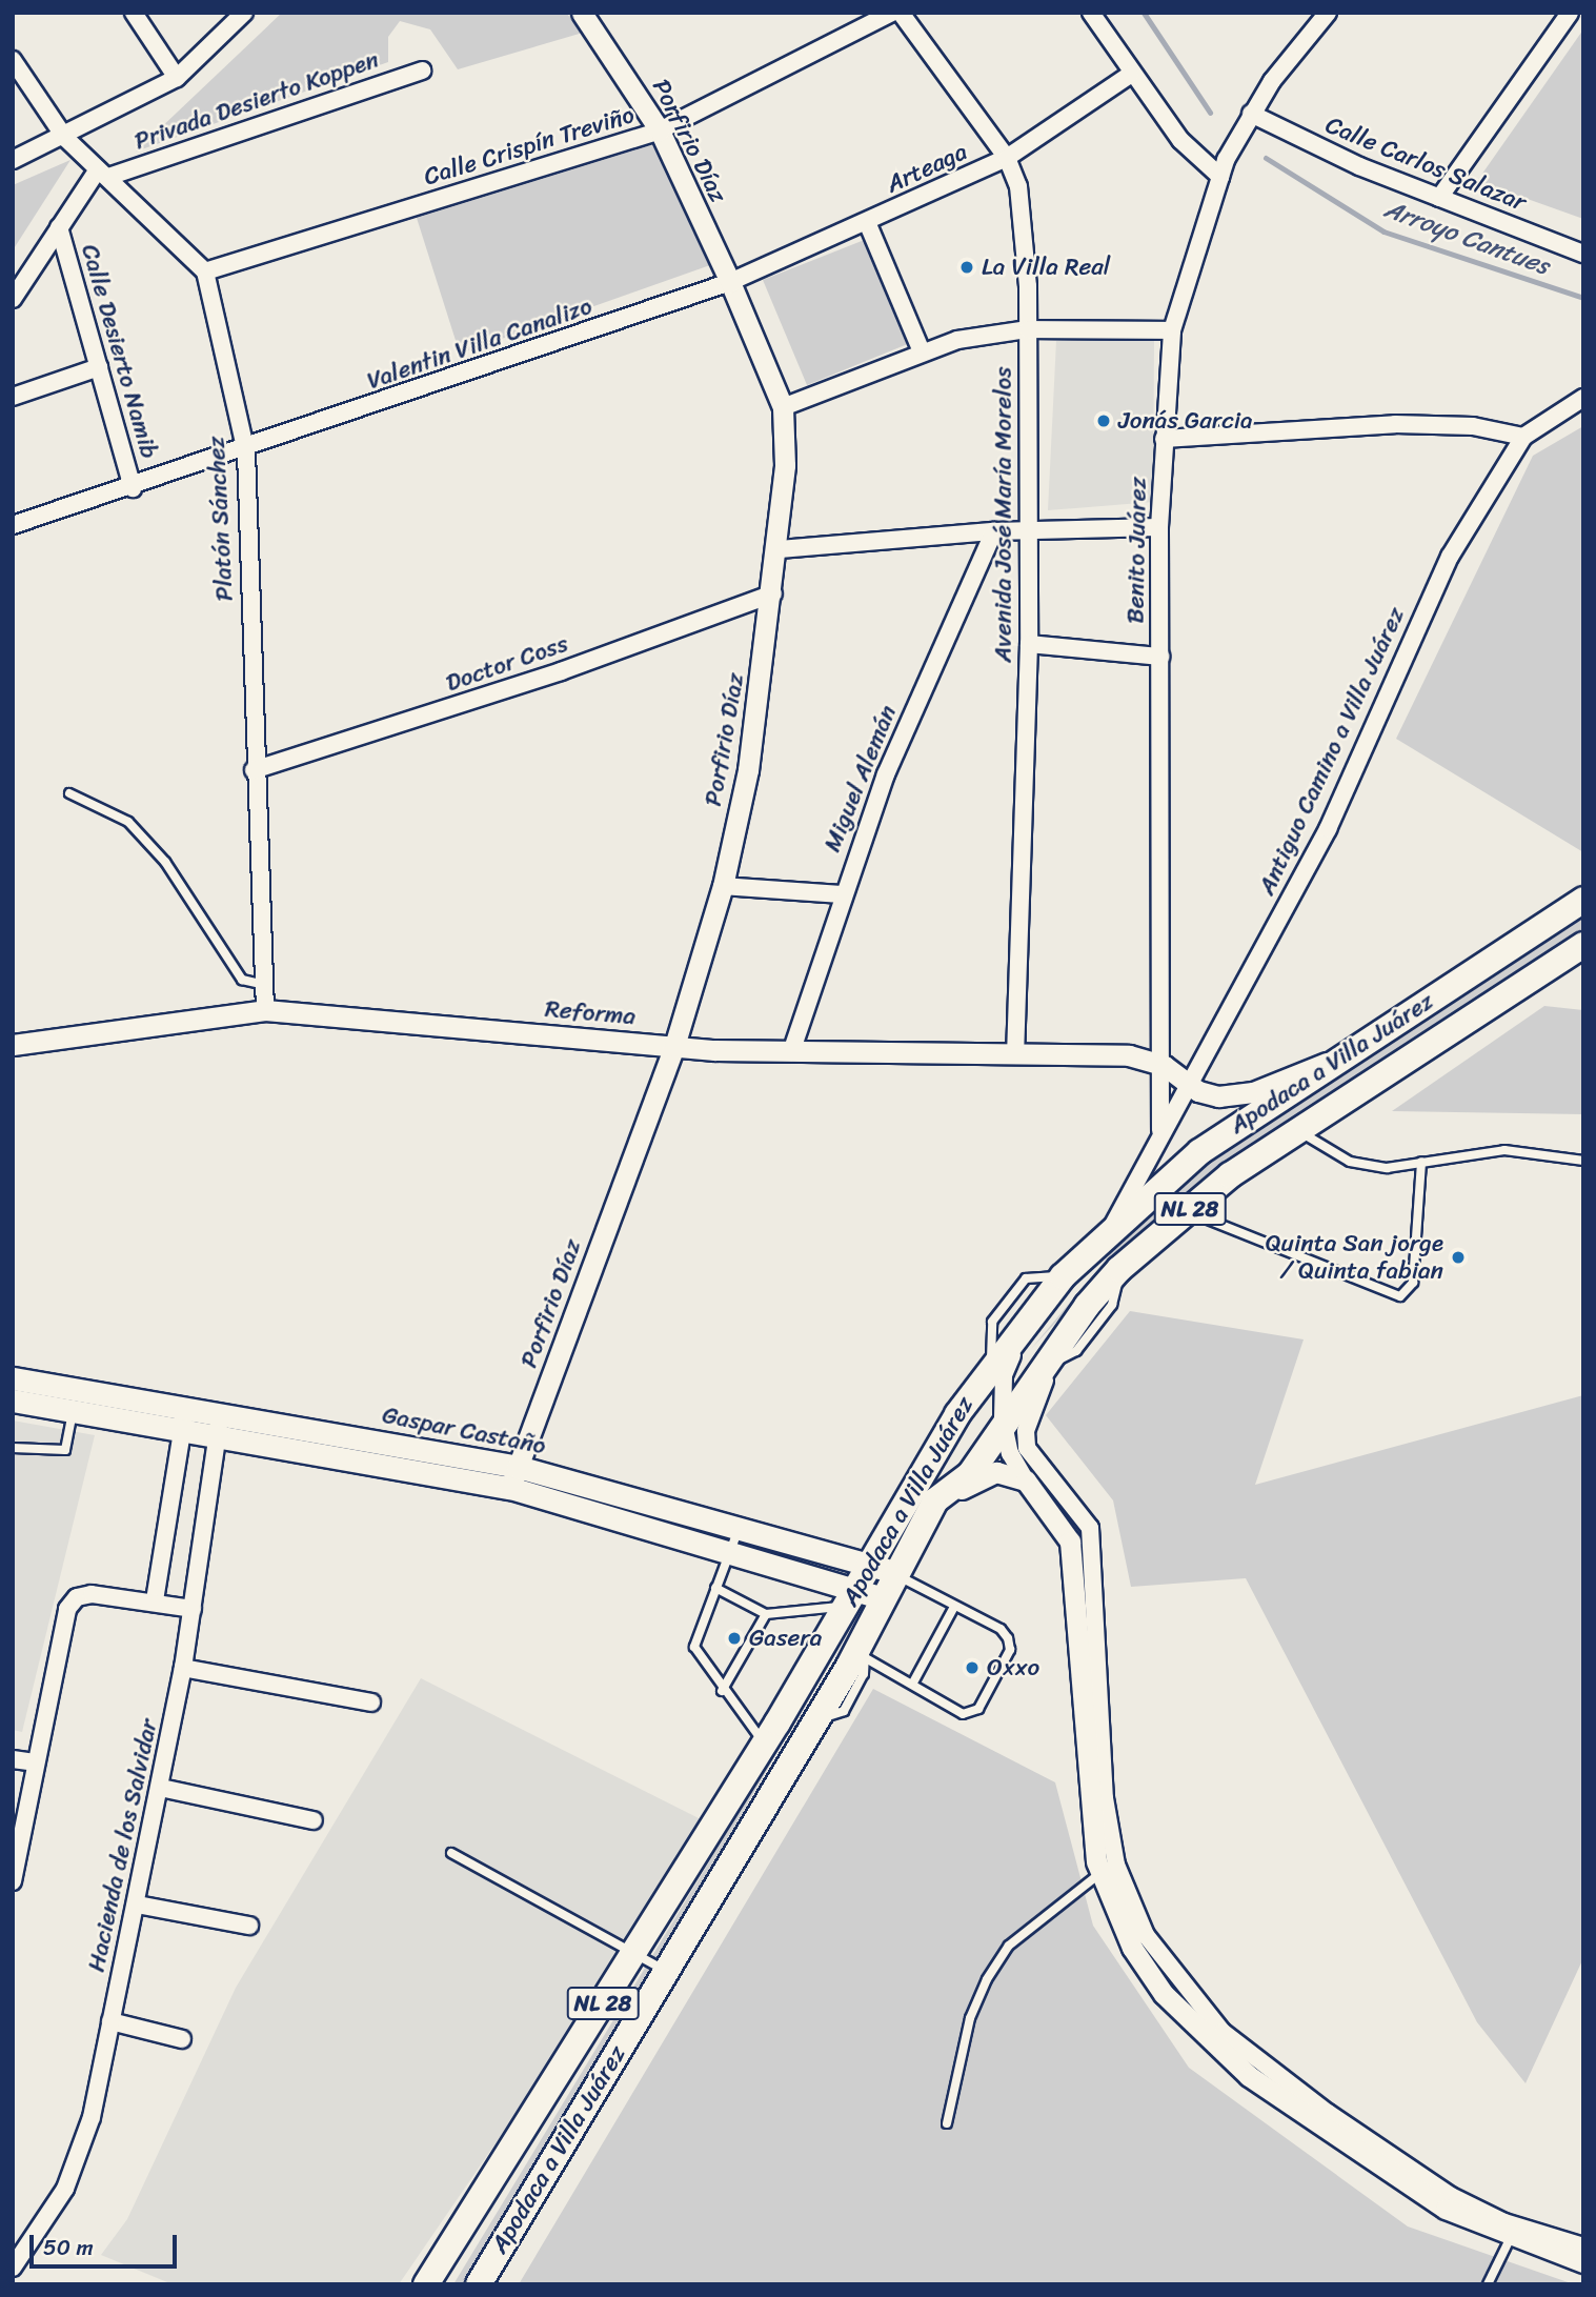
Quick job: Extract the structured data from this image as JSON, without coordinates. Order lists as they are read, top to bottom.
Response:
{
  "streets": {
    "main road": ["Apodaca a Villa Juárez", "NL 28", "Gaspar Castaño"],
    "street": [
      "Privada Desierto Koppen",
      "Porfirio Díaz",
      "Calle Crispín Treviño",
      "Calle Carlos Salazar",
      "Arteaga",
      "Valentin Villa Canalizo",
      "Calle Desierto Namib",
      "Avenida José María Morelos",
      "Platón Sánchez",
      "Benito Juárez",
      "Doctor Coss",
      "Antiguo Camino a Villa Juárez",
      "Miguel Alemán",
      "Reforma",
      "Hacienda de los Salvidar"
    ]
  },
  "crossings": [
    ["Porfirio Díaz", "Calle Crispín Treviño"],
    ["Porfirio Díaz", "Arteaga"],
    ["Porfirio Díaz", "Valentin Villa Canalizo"],
    ["Porfirio Díaz", "Doctor Coss"],
    ["Porfirio Díaz", "Reforma"],
    ["Porfirio Díaz", "Gaspar Castaño"],
    ["Calle Crispín Treviño", "Platón Sánchez"],
    ["Calle Carlos Salazar", "Benito Juárez"],
    ["Arteaga", "Valentin Villa Canalizo"],
    ["Arteaga", "Avenida José María Morelos"],
    ["Valentin Villa Canalizo", "Calle Desierto Namib"],
    ["Valentin Villa Canalizo", "Platón Sánchez"],
    ["Avenida José María Morelos", "Reforma"],
    ["Platón Sánchez", "Doctor Coss"],
    ["Platón Sánchez", "Reforma"],
    ["Benito Juárez", "Antiguo Camino a Villa Juárez"],
    ["Benito Juárez", "Reforma"],
    ["Antiguo Camino a Villa Juárez", "Reforma"],
    ["Antiguo Camino a Villa Juárez", "Apodaca a Villa Juárez"],
    ["Miguel Alemán", "Reforma"],
    ["Reforma", "Apodaca a Villa Juárez"],
    ["Apodaca a Villa Juárez", "Gaspar Castaño"],
    ["Gaspar Castaño", "Hacienda de los Salvidar"]
  ],
  "water": ["Arroyo Cantues"],
  "places": [
    "La Villa Real",
    "Jonás Garcia",
    "Quinta San jorge / Quinta fabian",
    "Gasera",
    "Oxxo"
  ],
  "scale_bar": "50 m"
}
